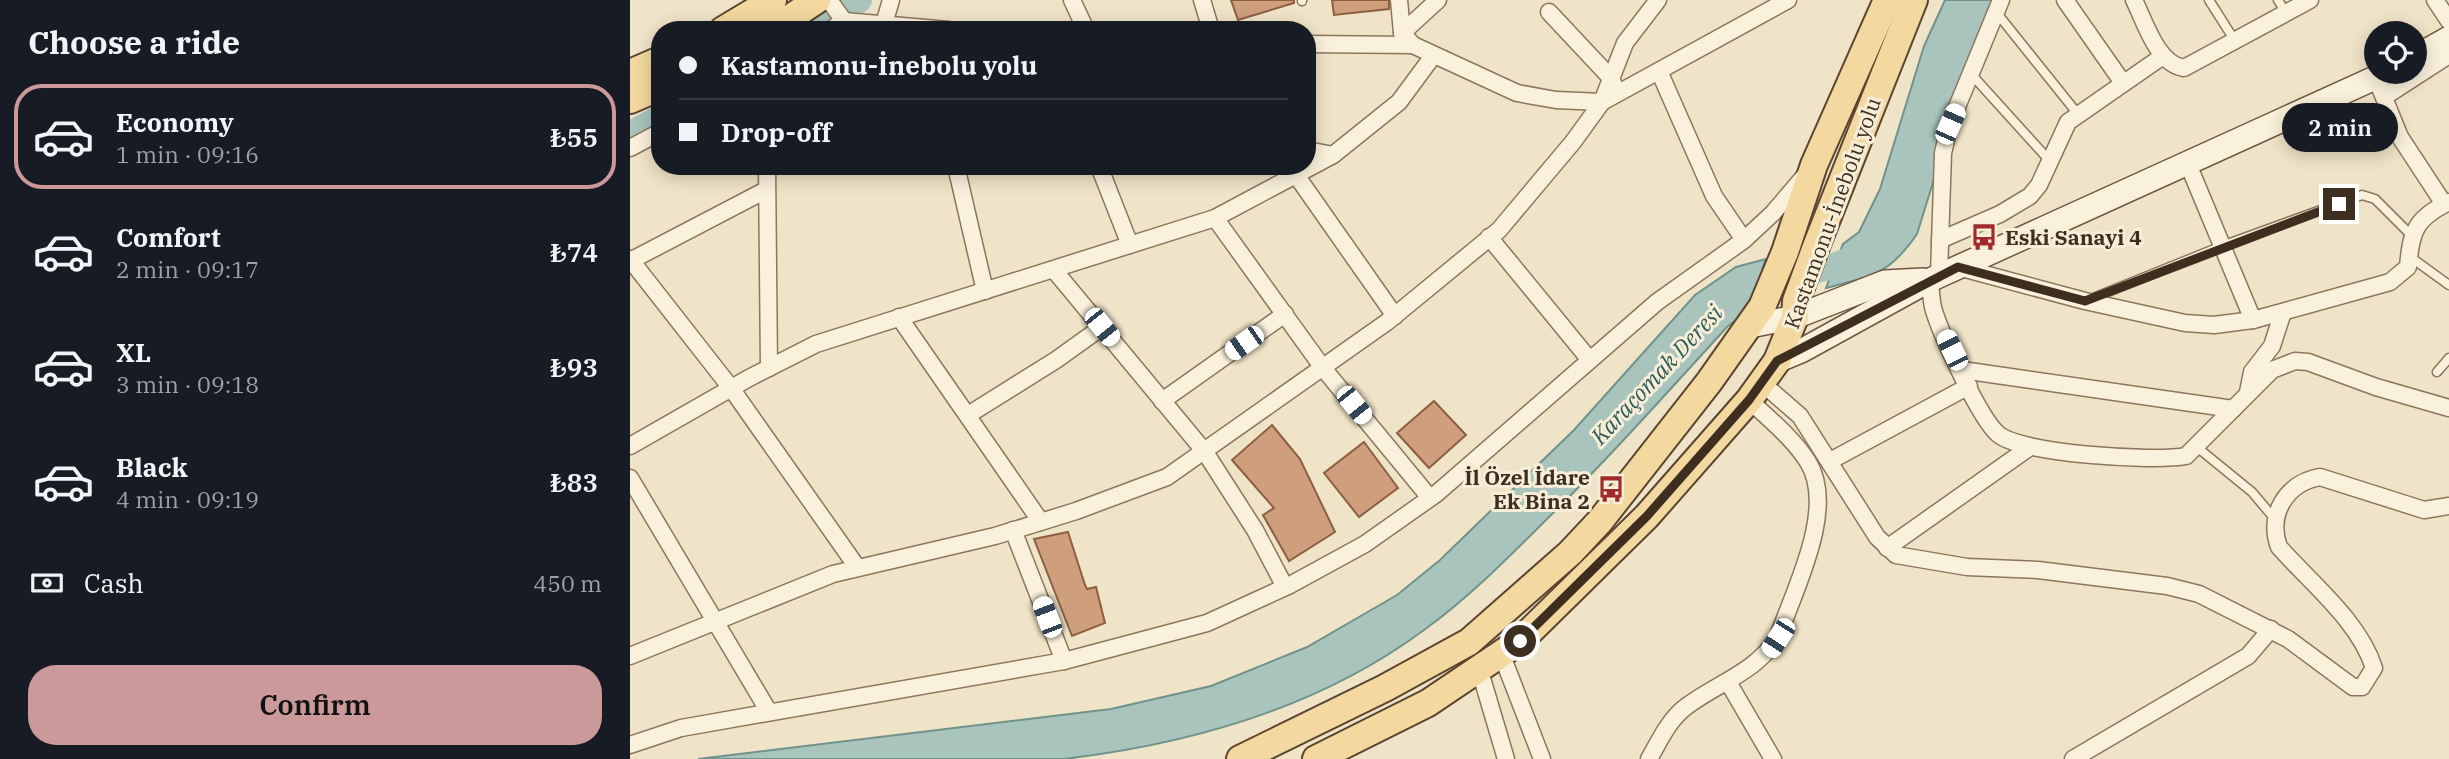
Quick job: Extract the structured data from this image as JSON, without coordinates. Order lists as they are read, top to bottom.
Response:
{
  "streets": {
    "main road": ["Kastamonu-İnebolu yolu"]
  },
  "water": ["Karaçomak Deresi"],
  "places": {
    "bus stop": ["Eski Sanayi 4", "İl Özel İdare Ek Bina 2"]
  },
  "page": {
    "heading": "Choose a ride",
    "banner": ["Kastamonu-İnebolu yolu", "Drop-off"],
    "list": [
      {
        "name": "Economy",
        "note": "1 min · 09:16",
        "value": "₺55"
      },
      {
        "name": "Comfort",
        "note": "2 min · 09:17",
        "value": "₺74"
      },
      {
        "name": "XL",
        "note": "3 min · 09:18",
        "value": "₺93"
      },
      {
        "name": "Black",
        "note": "4 min · 09:19",
        "value": "₺83"
      }
    ],
    "bubble": "2 min",
    "pay": ["Cash", "450 m"],
    "buttons": "Confirm"
  }
}
